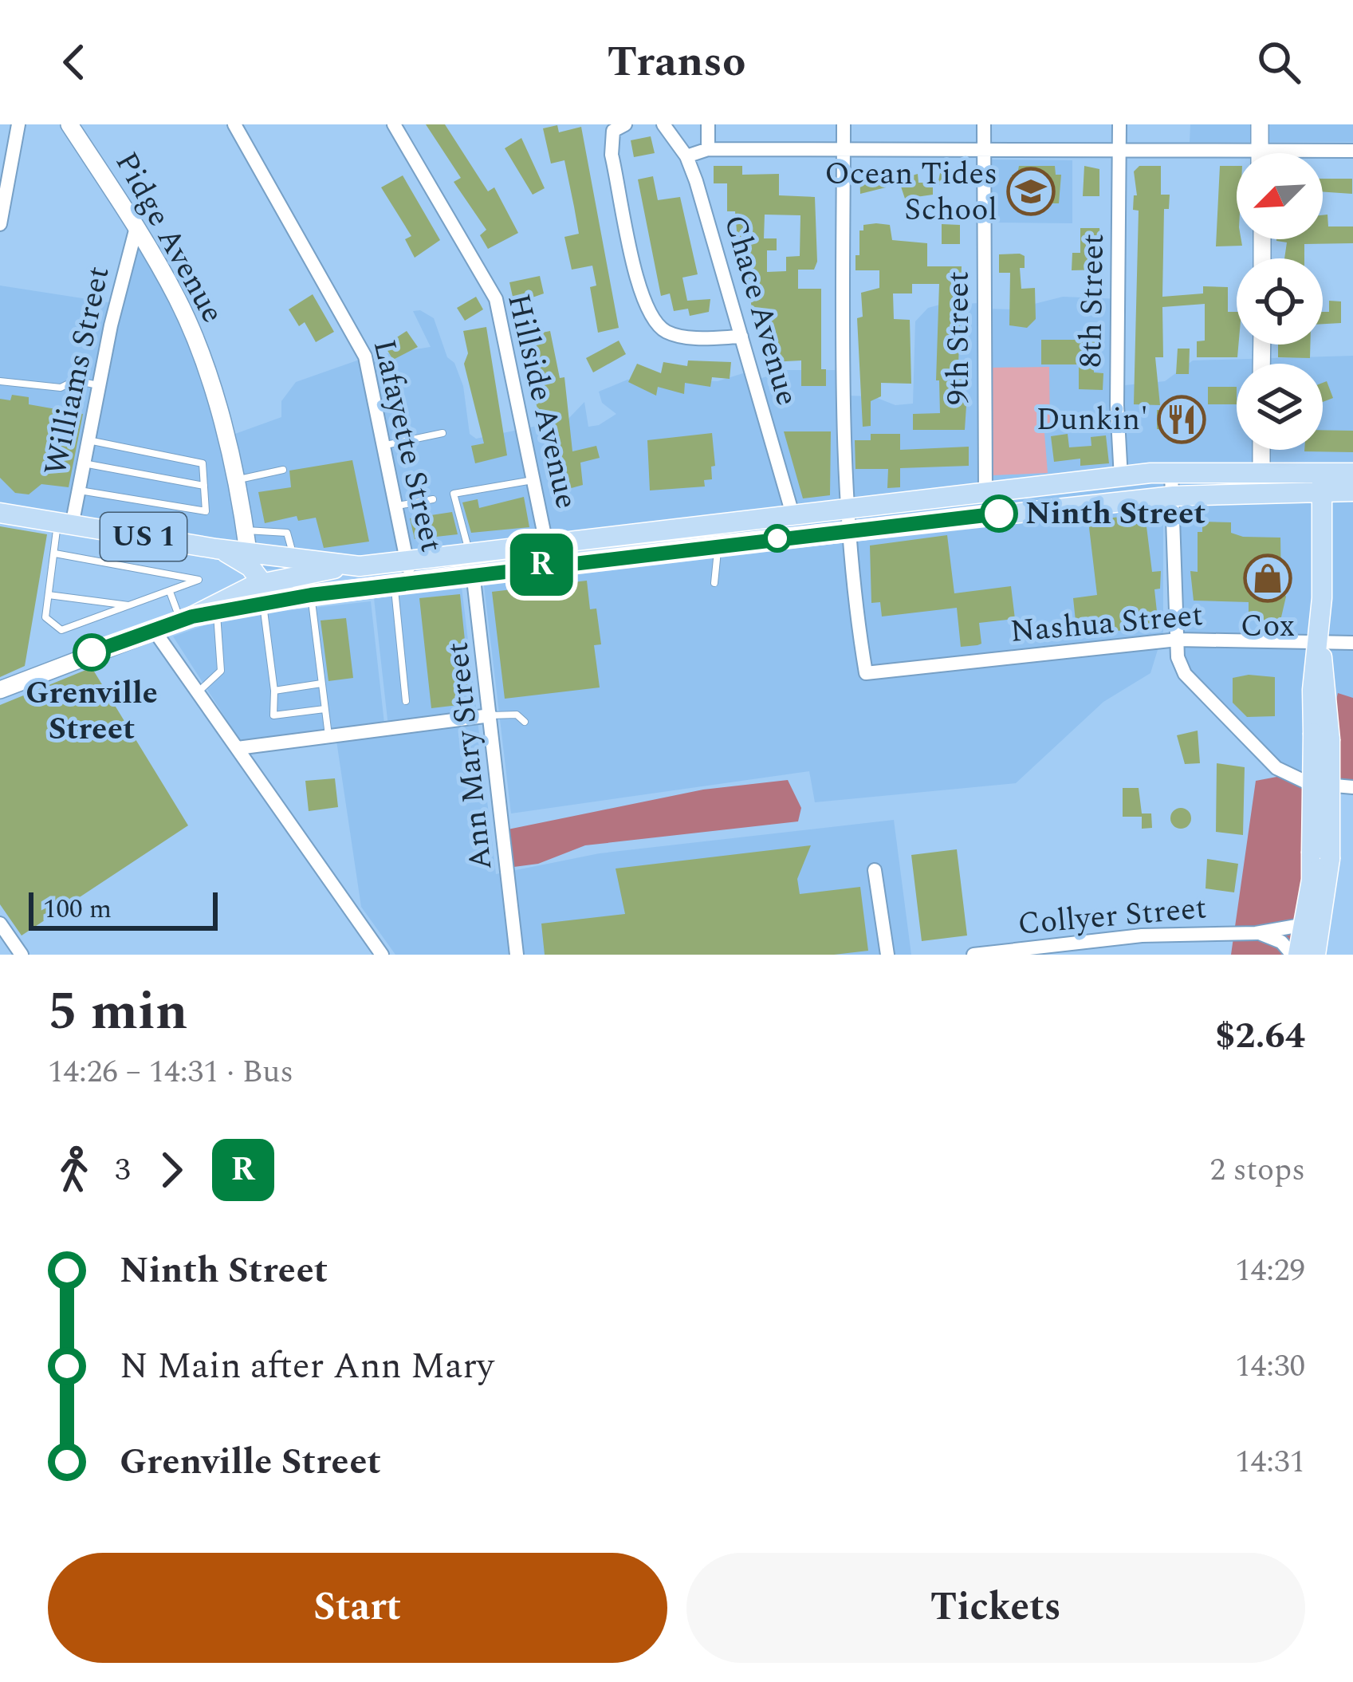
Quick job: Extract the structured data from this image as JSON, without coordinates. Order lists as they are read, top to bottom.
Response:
{
  "streets": {
    "main road": ["US 1"],
    "street": [
      "Pidge Avenue",
      "8th Street",
      "Chace Avenue",
      "9th Street",
      "Williams Street",
      "Hillside Avenue",
      "Lafayette Street",
      "Nashua Street",
      "Ann Mary Street",
      "Collyer Street"
    ]
  },
  "crossings": [
    ["Pidge Avenue", "Williams Street"],
    ["Pidge Avenue", "US 1"],
    ["8th Street", "US 1"],
    ["Chace Avenue", "US 1"],
    ["9th Street", "US 1"],
    ["Williams Street", "US 1"],
    ["Hillside Avenue", "US 1"],
    ["Lafayette Street", "US 1"],
    ["US 1", "Nashua Street"],
    ["US 1", "Ann Mary Street"]
  ],
  "places": {
    "school or university": ["Ocean Tides School"],
    "restaurant": ["Dunkin'"],
    "other": ["Ninth Street", "Grenville Street"],
    "shop": ["Cox"]
  },
  "lines": ["bus line R"],
  "scale_bar": "100 m",
  "north": "bottom left",
  "page": {
    "header": "Transo",
    "on_map": "R",
    "scale": "100 m",
    "heading": ["5 min", "14:26 – 14:31 · Bus", "$2.64"],
    "legs": ["3", "R", "2 stops"],
    "list": [
      {
        "name": "Ninth Street",
        "value": "14:29"
      },
      {
        "name": "N Main after Ann Mary",
        "value": "14:30"
      },
      {
        "name": "Grenville Street",
        "value": "14:31"
      }
    ],
    "buttons": ["Start", "Tickets"]
  }
}
